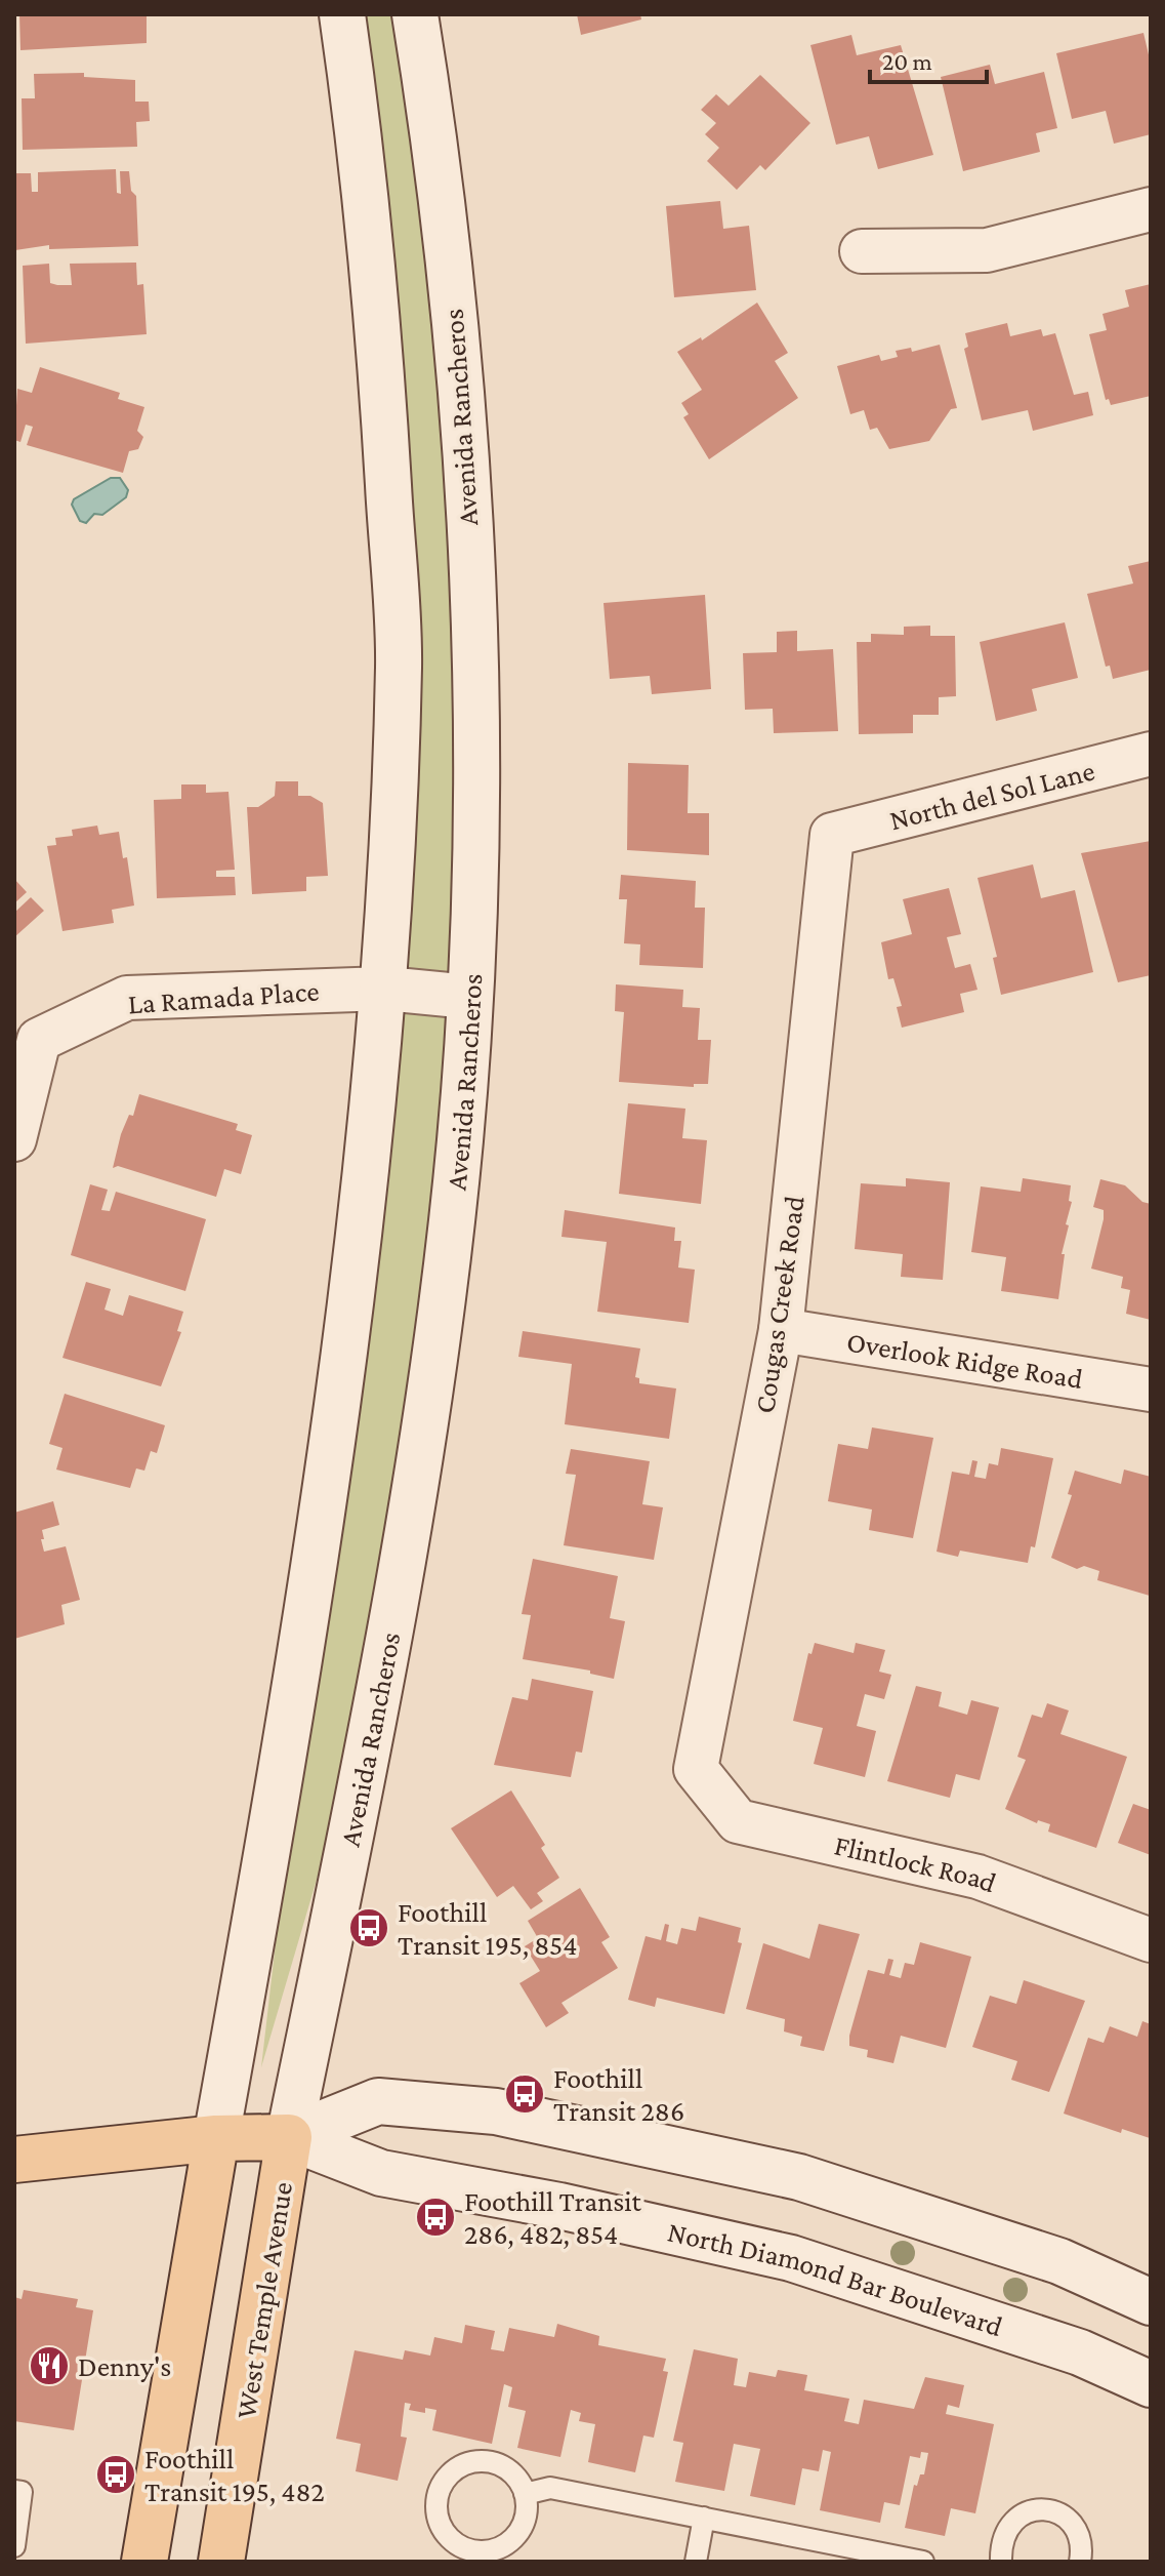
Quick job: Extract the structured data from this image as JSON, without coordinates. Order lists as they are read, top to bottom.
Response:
{
  "streets": {
    "main road": ["Avenida Rancheros", "North Diamond Bar Boulevard", "West Temple Avenue"],
    "street": [
      "North del Sol Lane",
      "La Ramada Place",
      "Cougas Creek Road",
      "Overlook Ridge Road",
      "Flintlock Road"
    ]
  },
  "crossings": [
    ["Avenida Rancheros", "La Ramada Place"],
    ["Avenida Rancheros", "North Diamond Bar Boulevard"],
    ["Avenida Rancheros", "West Temple Avenue"],
    ["North del Sol Lane", "Cougas Creek Road"],
    ["Cougas Creek Road", "Overlook Ridge Road"],
    ["Cougas Creek Road", "Flintlock Road"],
    ["North Diamond Bar Boulevard", "West Temple Avenue"]
  ],
  "places": {
    "bus stop": [
      "Foothill Transit 195, 854",
      "Foothill Transit 286",
      "Foothill Transit 286, 482, 854",
      "Foothill Transit 195, 482"
    ],
    "restaurant": ["Denny's"]
  },
  "scale_bar": "20 m"
}
